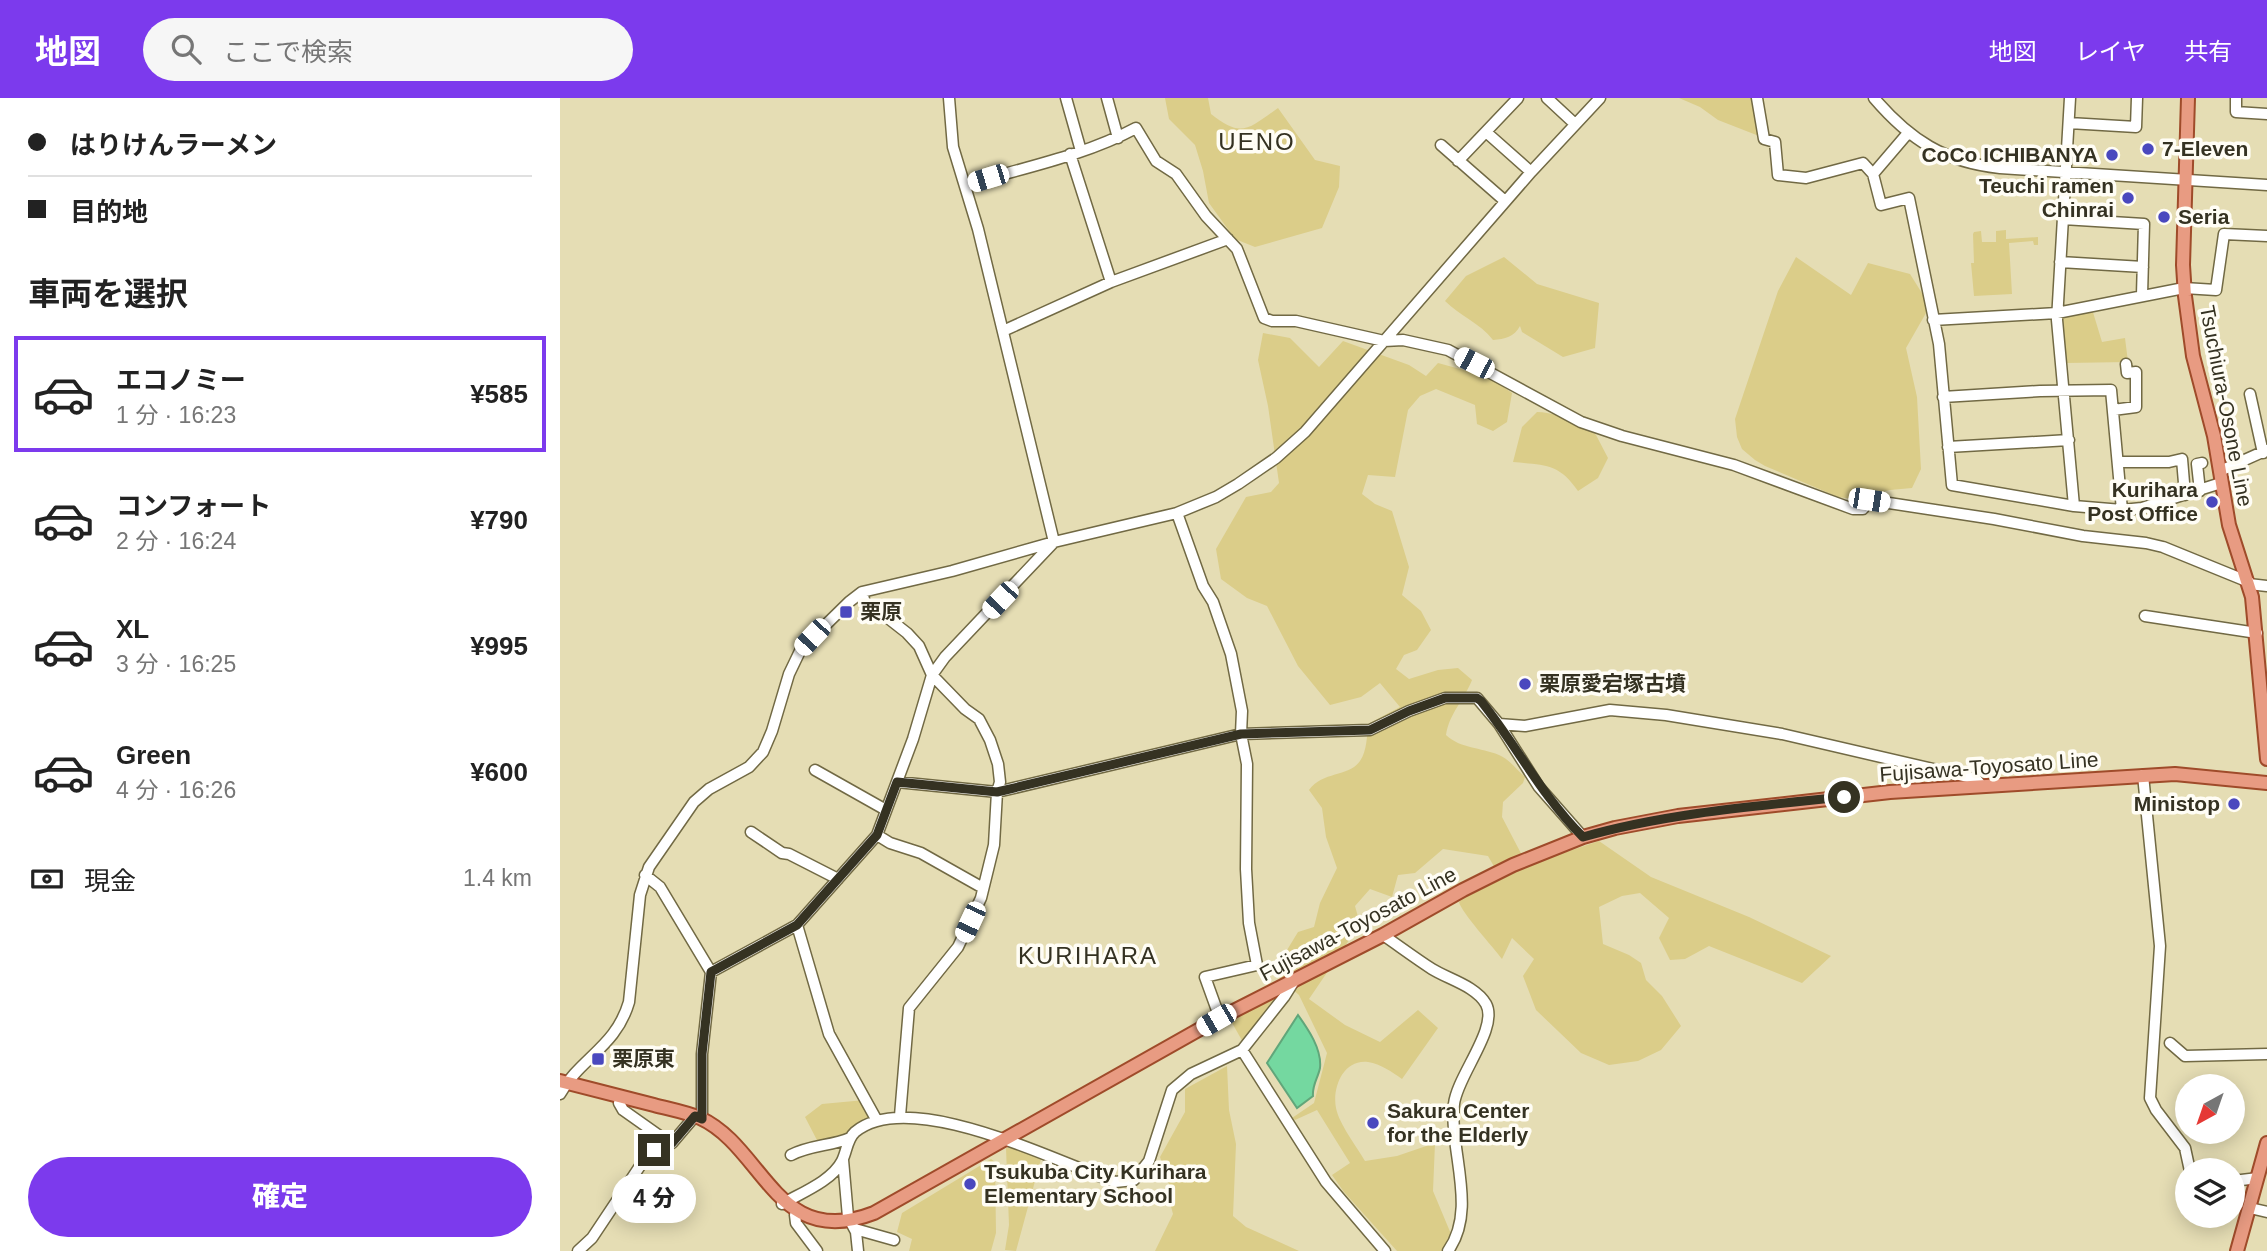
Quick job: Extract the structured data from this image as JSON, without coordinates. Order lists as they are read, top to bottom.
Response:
{
  "streets": {
    "main road": ["Tsuchiura-Osone Line", "Fujisawa-Toyosato Line"]
  },
  "districts": ["UENO", "KURIHARA"],
  "places": {
    "other": [
      "7-Eleven",
      "CoCo ICHIBANYA",
      "Teuchi ramen Chinrai",
      "Seria",
      "Kurihara Post Office",
      "栗原愛宕塚古墳",
      "Ministop",
      "Sakura Center for the Elderly",
      "Tsukuba City Kurihara Elementary School"
    ],
    "transit": ["栗原", "栗原東"]
  },
  "north": "bottom left",
  "page": {
    "header": "地図",
    "search": "ここで検索",
    "nav": ["地図", "レイヤ", "共有"],
    "banner": ["はりけんラーメン", "目的地"],
    "heading": "車両を選択",
    "list": [
      {
        "name": "エコノミー",
        "note": "1 分 · 16:23",
        "value": "¥585"
      },
      {
        "name": "コンフォート",
        "note": "2 分 · 16:24",
        "value": "¥790"
      },
      {
        "name": "XL",
        "note": "3 分 · 16:25",
        "value": "¥995"
      },
      {
        "name": "Green",
        "note": "4 分 · 16:26",
        "value": "¥600"
      }
    ],
    "pay": ["現金", "1.4 km"],
    "buttons": "確定",
    "bubble": "4 分"
  }
}
